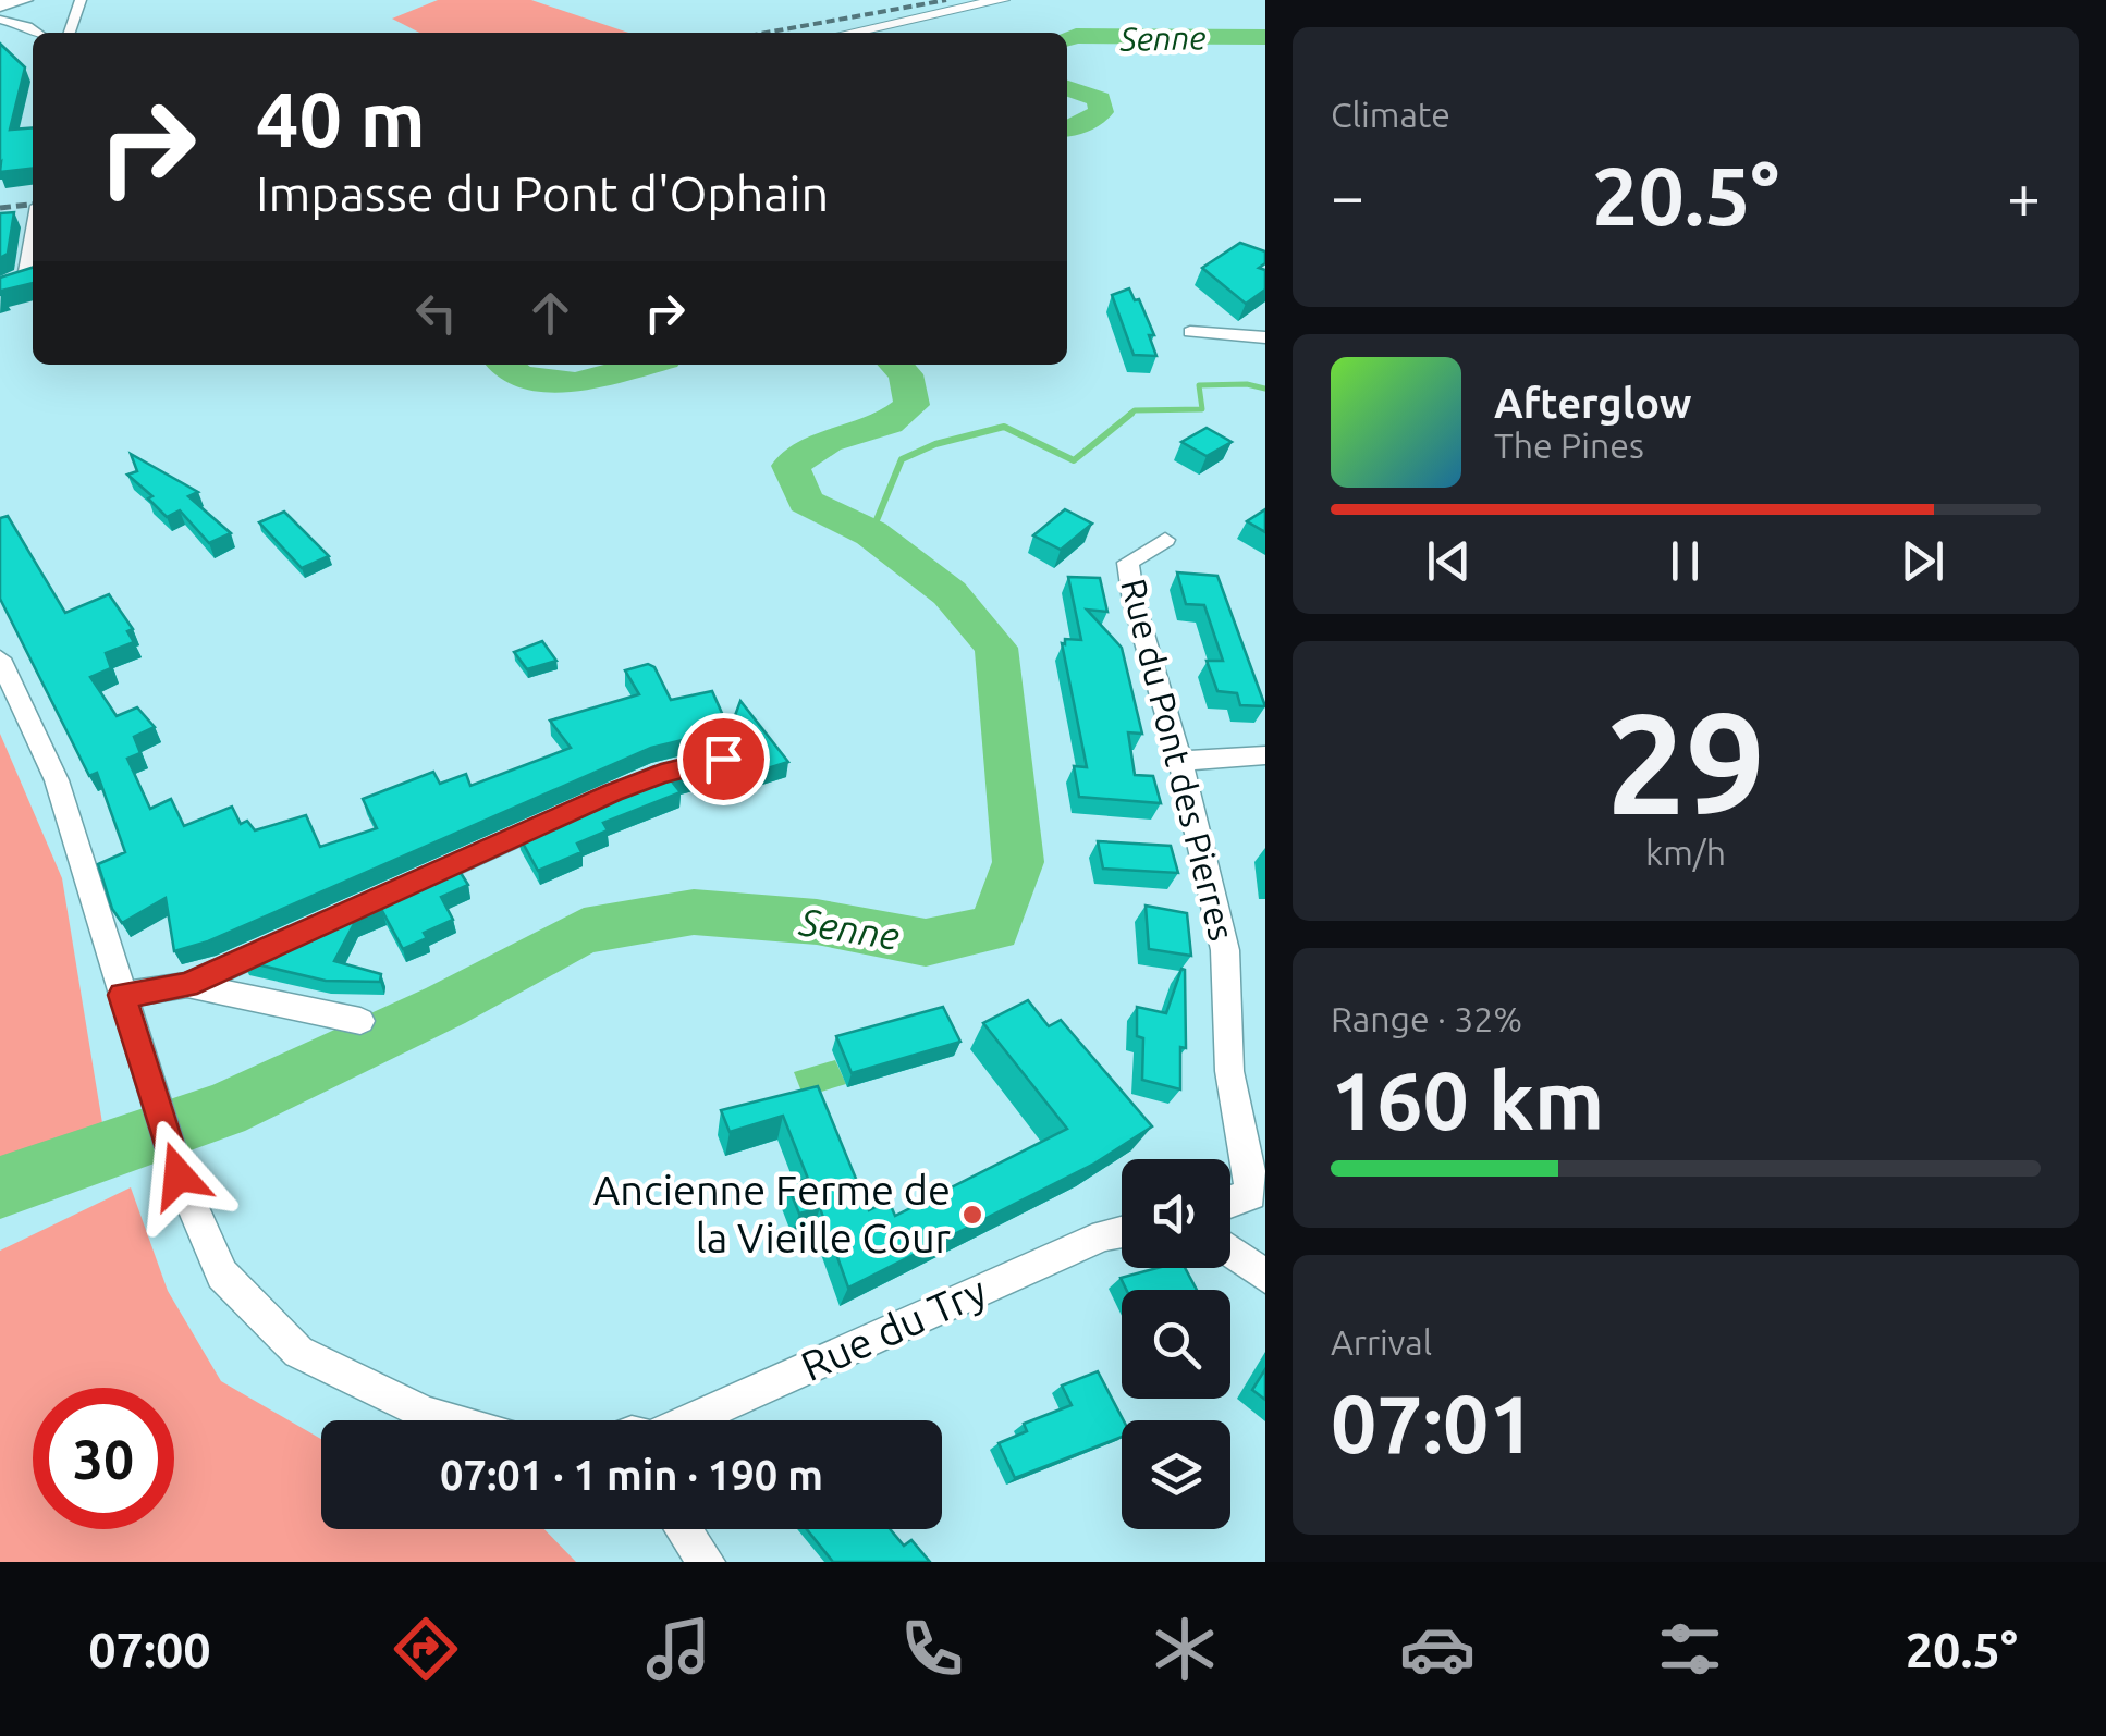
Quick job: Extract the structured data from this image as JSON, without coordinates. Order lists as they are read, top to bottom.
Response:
{
  "streets": {
    "street": ["Rue du Pont des Pierres", "Rue du Try"]
  },
  "water": ["Senne"],
  "places": ["Ancienne Ferme de la Vieille Cour"],
  "page": {
    "tile": [
      "Climate",
      ["29", "km/h"],
      ["Range · 32%", "160 km"],
      ["Arrival", "07:01"]
    ],
    "turn": ["40 m", "Impasse du Pont d'Ophain"],
    "heat": ["−", "20.5°", "+"],
    "song": ["Afterglow", "The Pines"],
    "limit": "30",
    "trip": "07:01 · 1 min · 190 m",
    "tabs": ["07:00", "20.5°"]
  }
}
